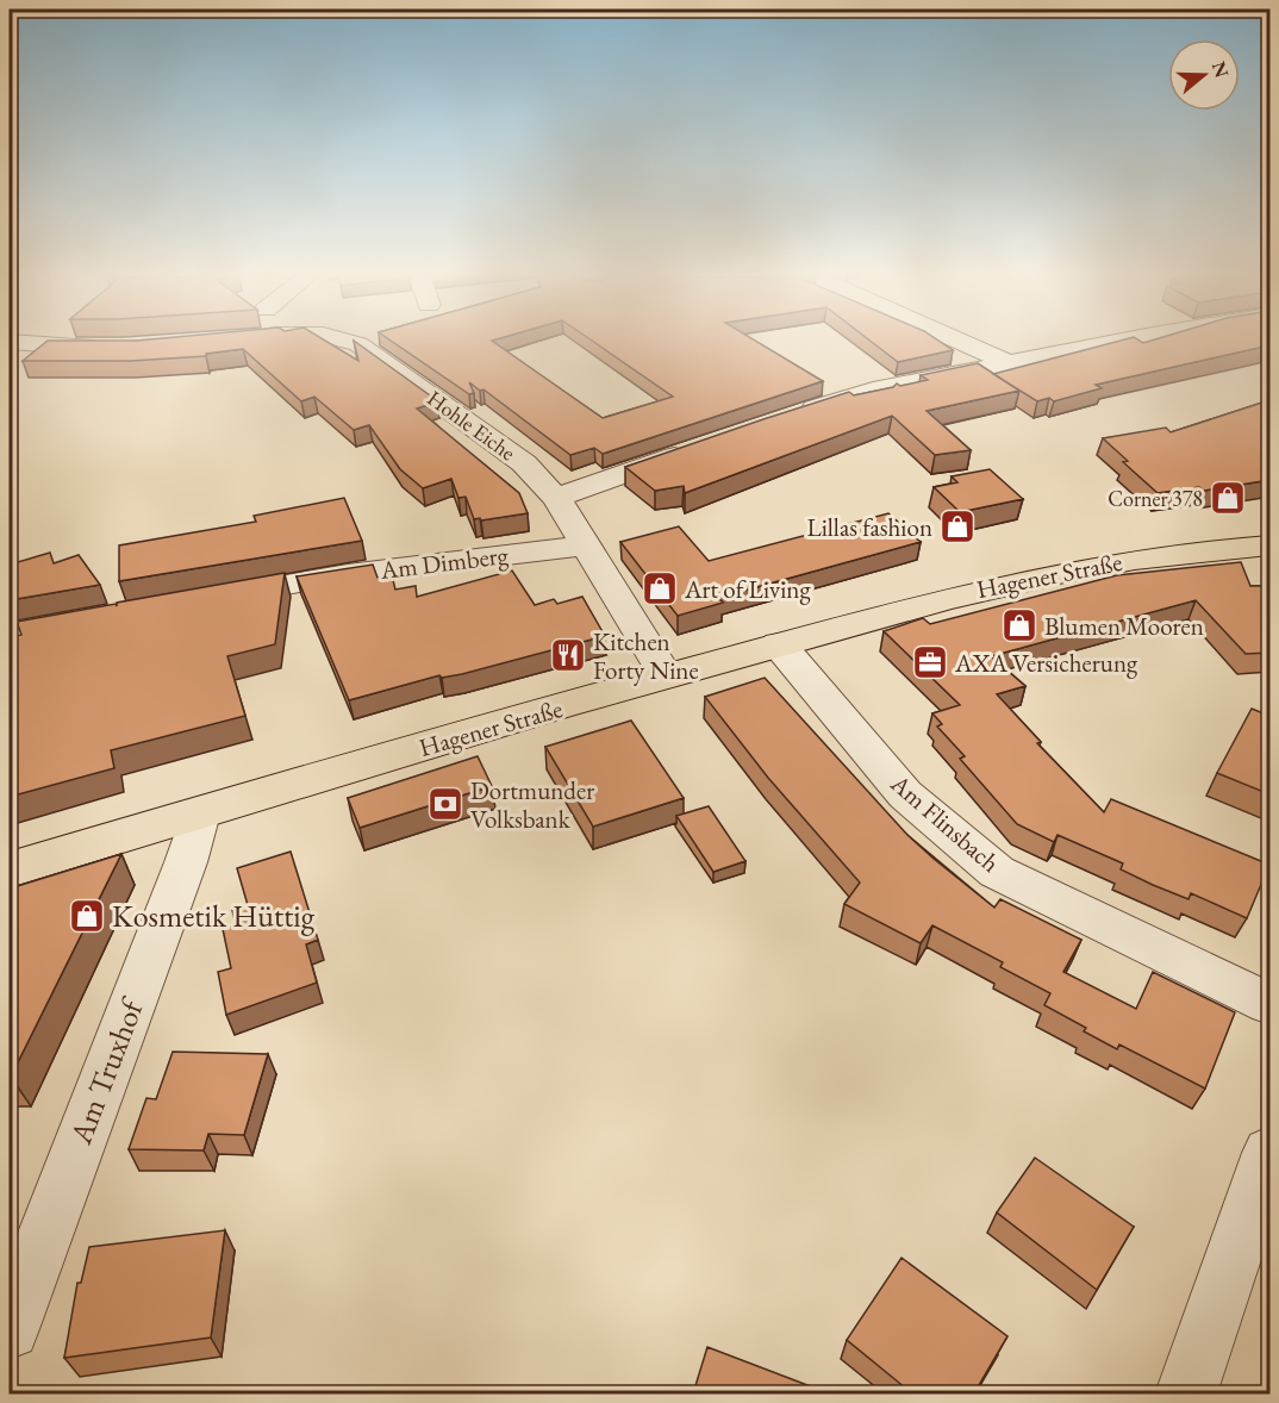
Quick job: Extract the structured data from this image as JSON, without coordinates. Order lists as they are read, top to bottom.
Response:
{
  "streets": {
    "main road": ["Hagener Straße"],
    "street": [
      "Hohle Eiche",
      "Am Dimberg",
      "Am Flinsbach",
      "Am Truxhof"
    ]
  },
  "crossings": [
    ["Hohle Eiche", "Am Dimberg"],
    ["Hohle Eiche", "Hagener Straße"],
    ["Hagener Straße", "Am Flinsbach"],
    ["Hagener Straße", "Am Truxhof"]
  ],
  "places": {
    "shop": [
      "Corner 378",
      "Lillas fashion",
      "Art of Living",
      "Blumen Mooren",
      "Kosmetik Hüttig"
    ],
    "restaurant": ["Kitchen Forty Nine"],
    "office": ["AXA Versicherung"],
    "bank": ["Dortmunder Volksbank"]
  },
  "north": "right"
}
